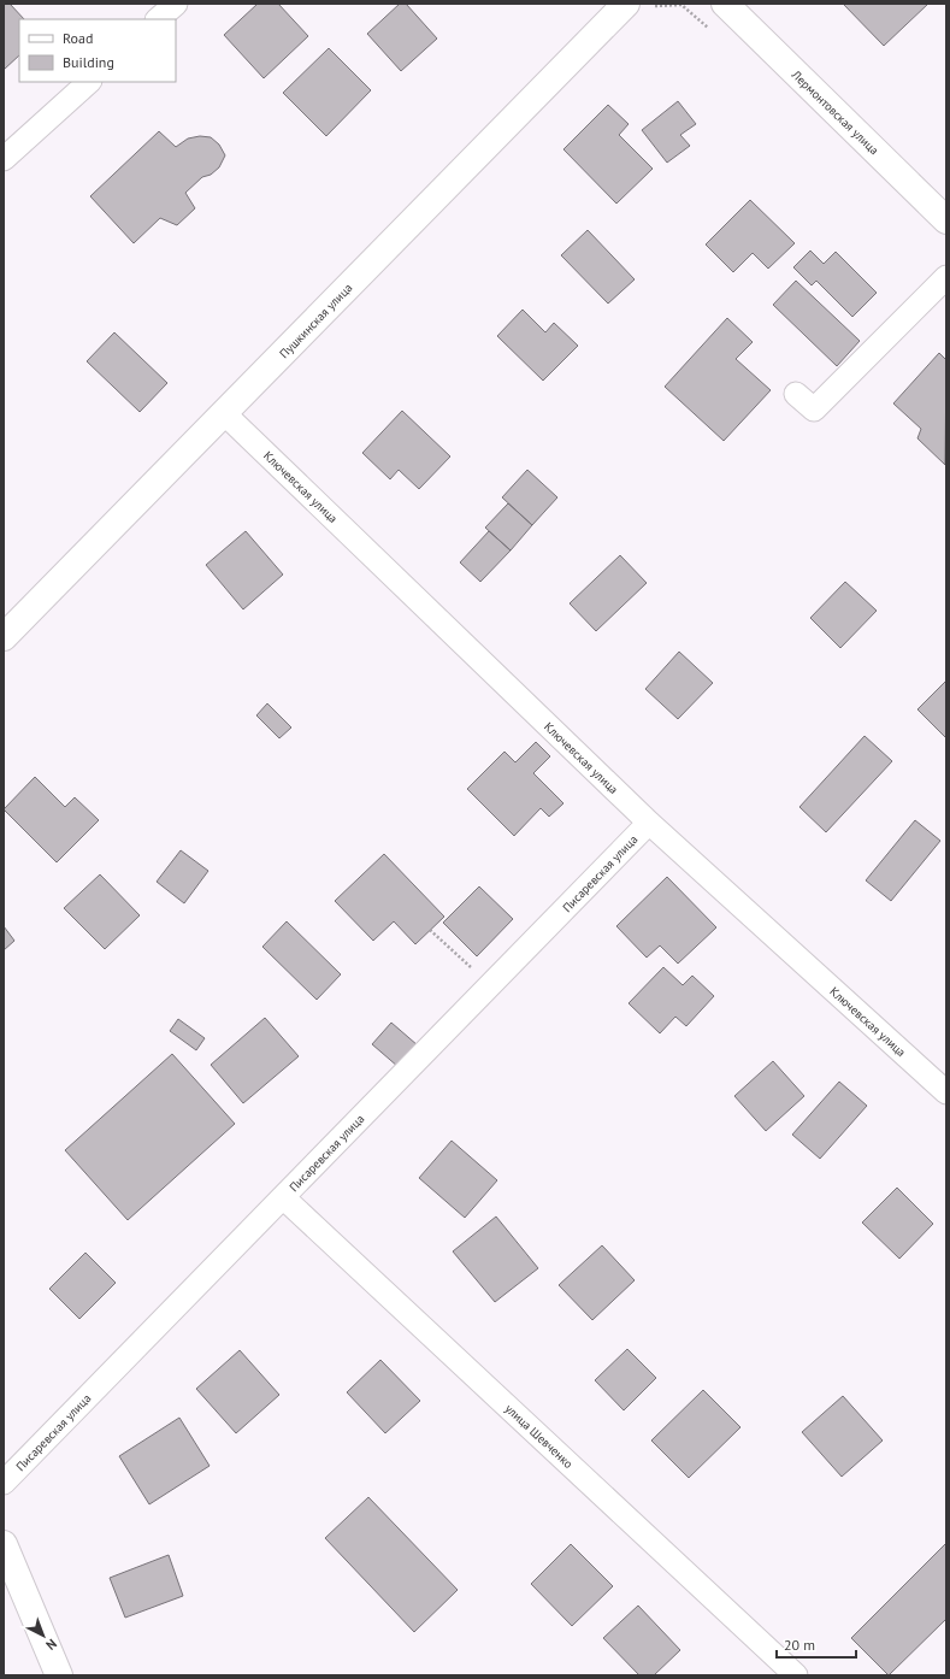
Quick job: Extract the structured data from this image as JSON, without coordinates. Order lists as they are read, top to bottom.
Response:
{
  "streets": {
    "street": [
      "Лермонтовская улица",
      "Пушкинская улица",
      "Ключевская улица",
      "Писаревская улица",
      "улица Шевченко"
    ]
  },
  "crossings": [
    ["Пушкинская улица", "Ключевская улица"],
    ["Ключевская улица", "Писаревская улица"],
    ["Писаревская улица", "улица Шевченко"]
  ],
  "legend": ["Road", "Building"],
  "scale_bar": "20 m",
  "north": "bottom right"
}
